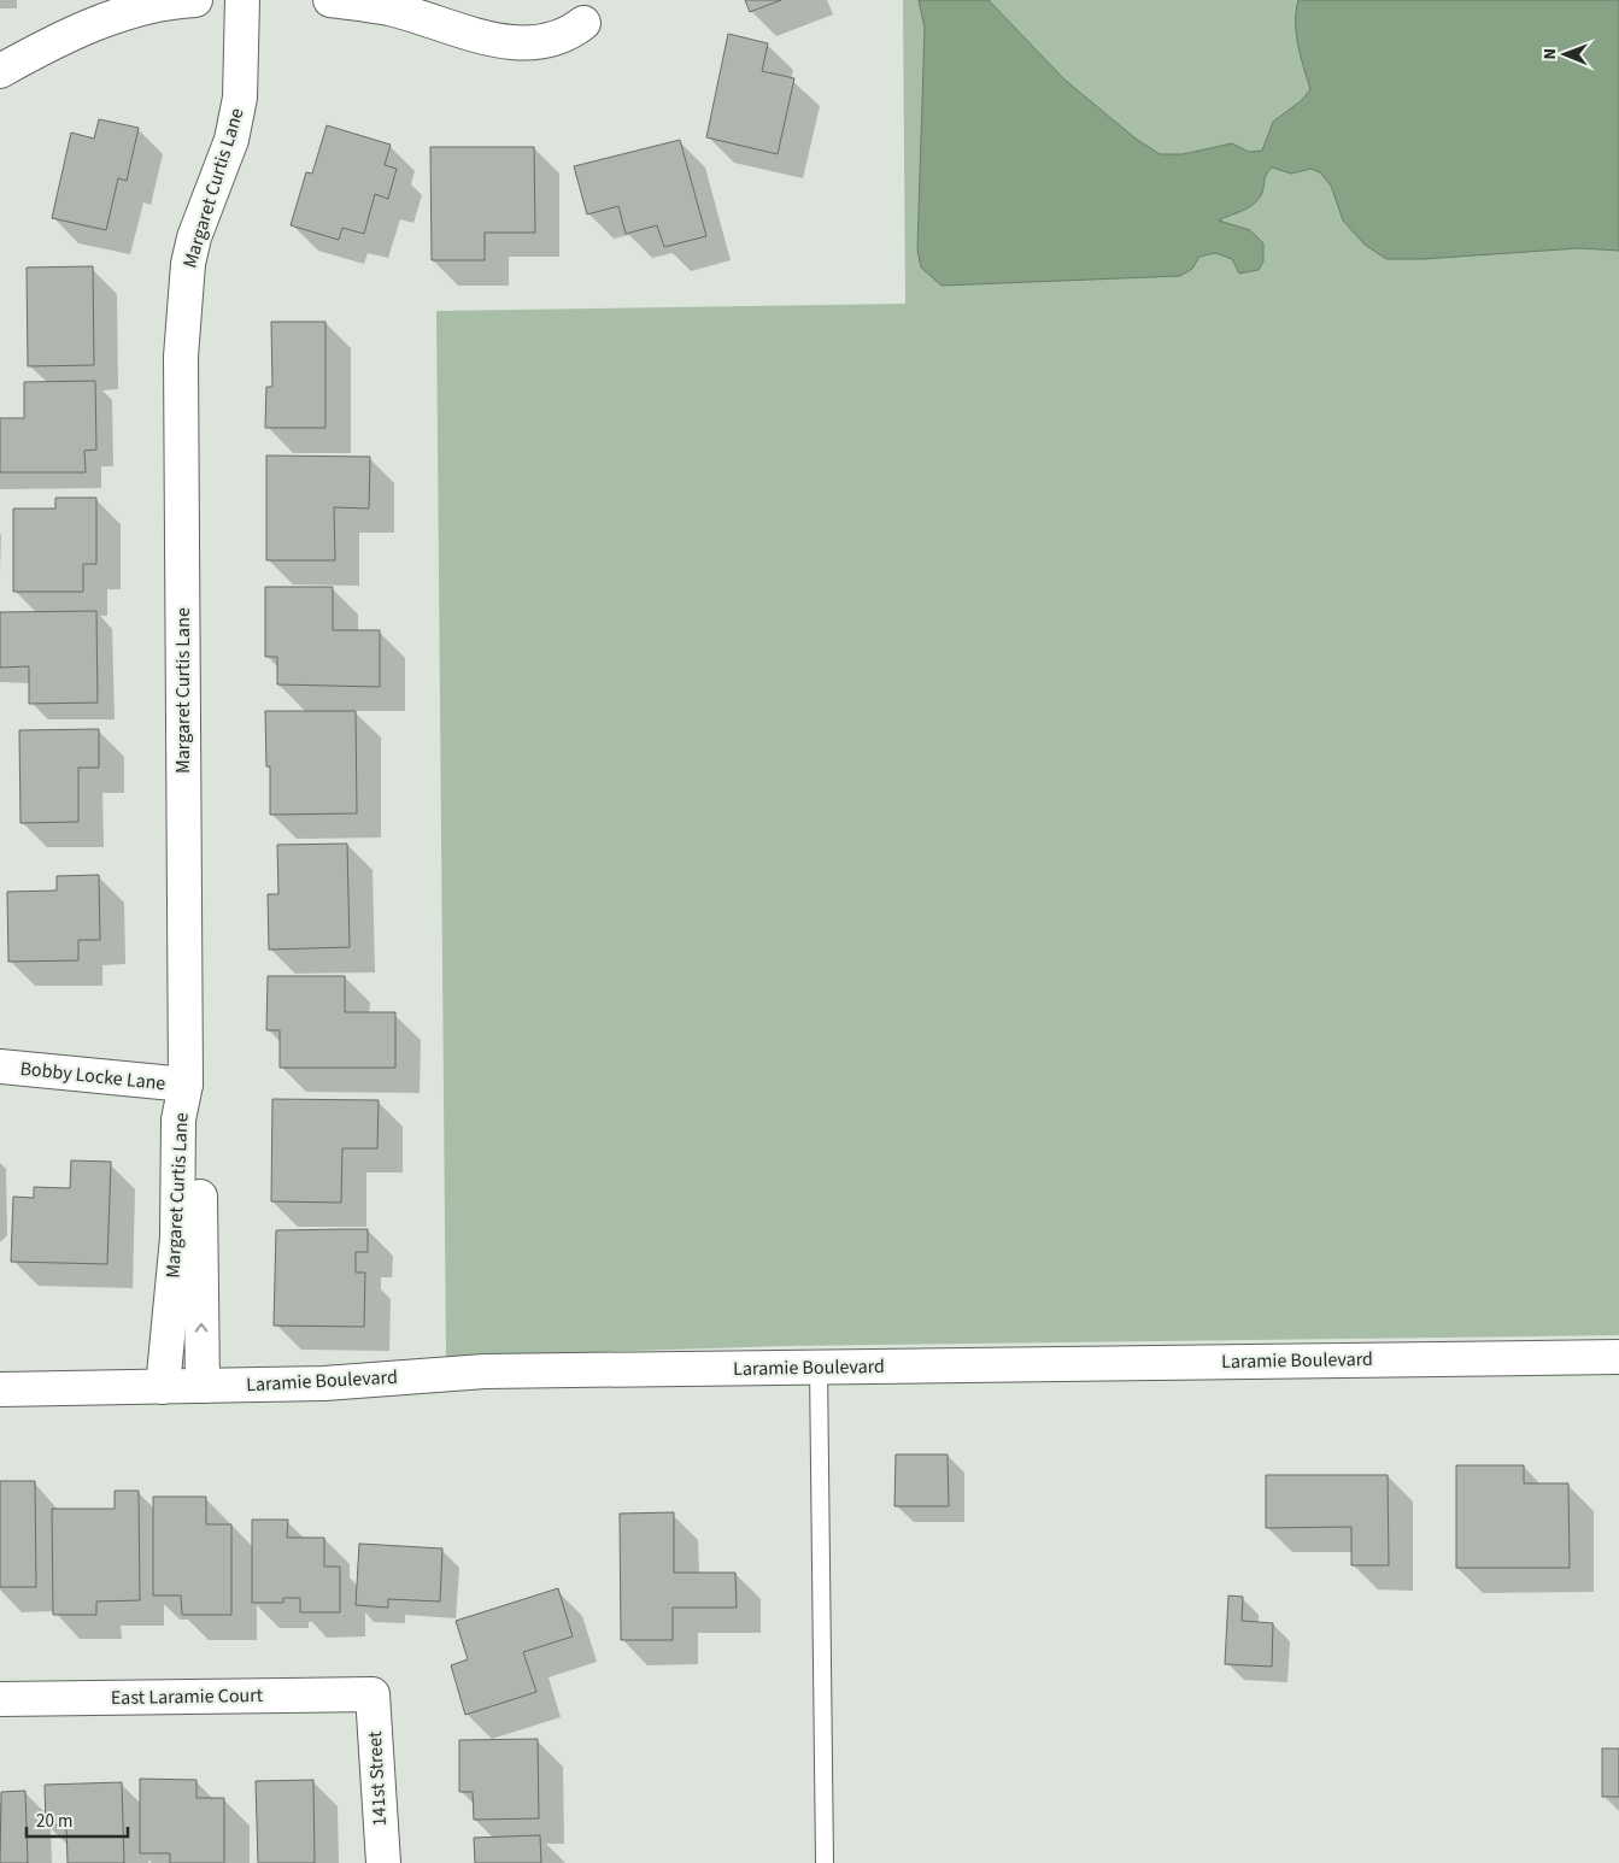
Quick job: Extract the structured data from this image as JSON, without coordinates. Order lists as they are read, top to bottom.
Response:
{
  "streets": {
    "street": [
      "Margaret Curtis Lane",
      "Bobby Locke Lane",
      "Laramie Boulevard",
      "East Laramie Court",
      "141st Street"
    ]
  },
  "crossings": [
    ["Margaret Curtis Lane", "Bobby Locke Lane"],
    ["Margaret Curtis Lane", "Laramie Boulevard"],
    ["East Laramie Court", "141st Street"]
  ],
  "scale_bar": "20 m",
  "north": "left"
}
